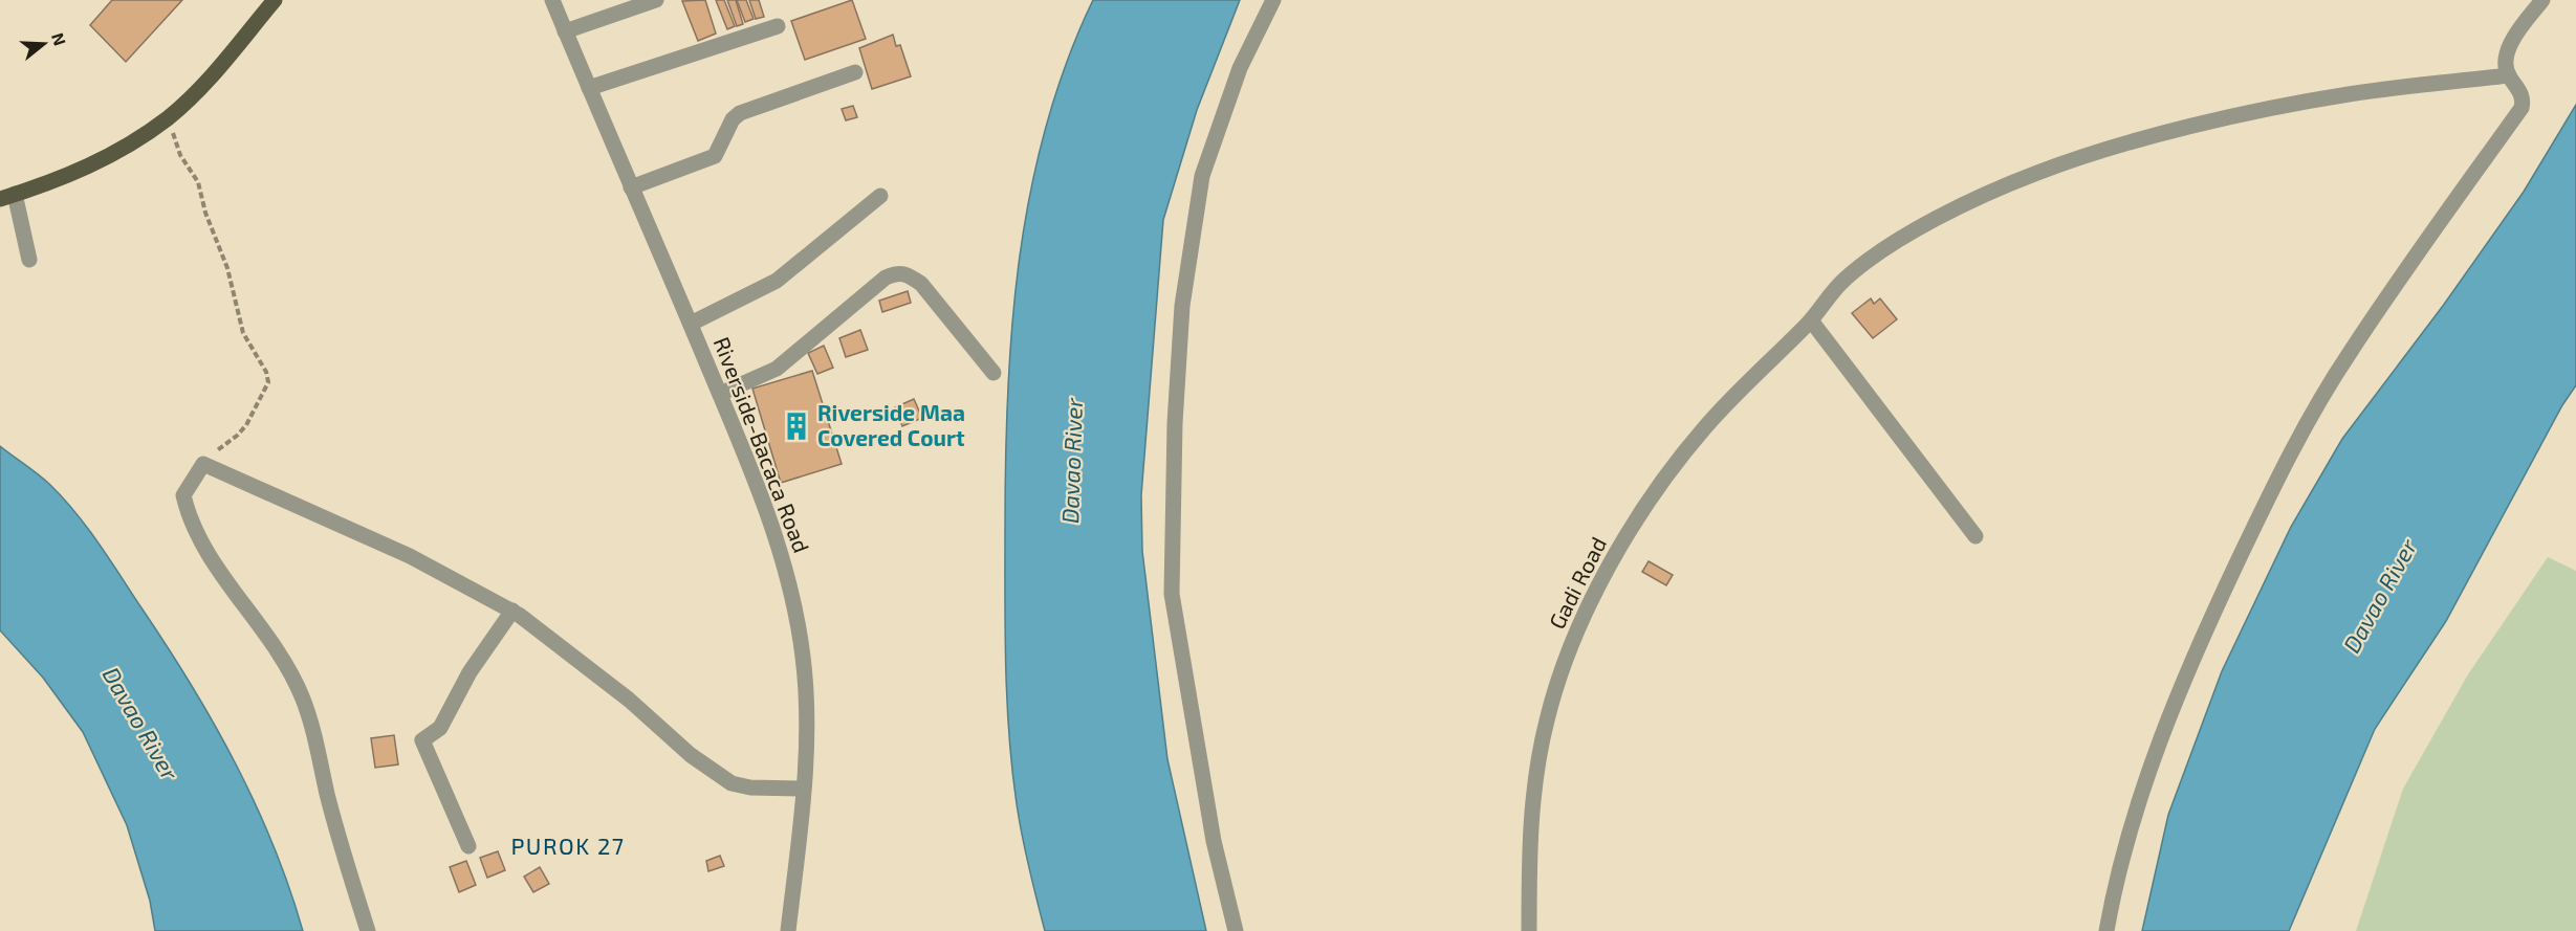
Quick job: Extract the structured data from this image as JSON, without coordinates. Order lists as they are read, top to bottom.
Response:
{
  "streets": {
    "street": ["Riverside-Bacaca Road", "Gadi Road"]
  },
  "districts": ["PUROK 27"],
  "water": ["Davao River"],
  "places": {
    "building": ["Riverside Maa Covered Court"]
  },
  "north": "right"
}
